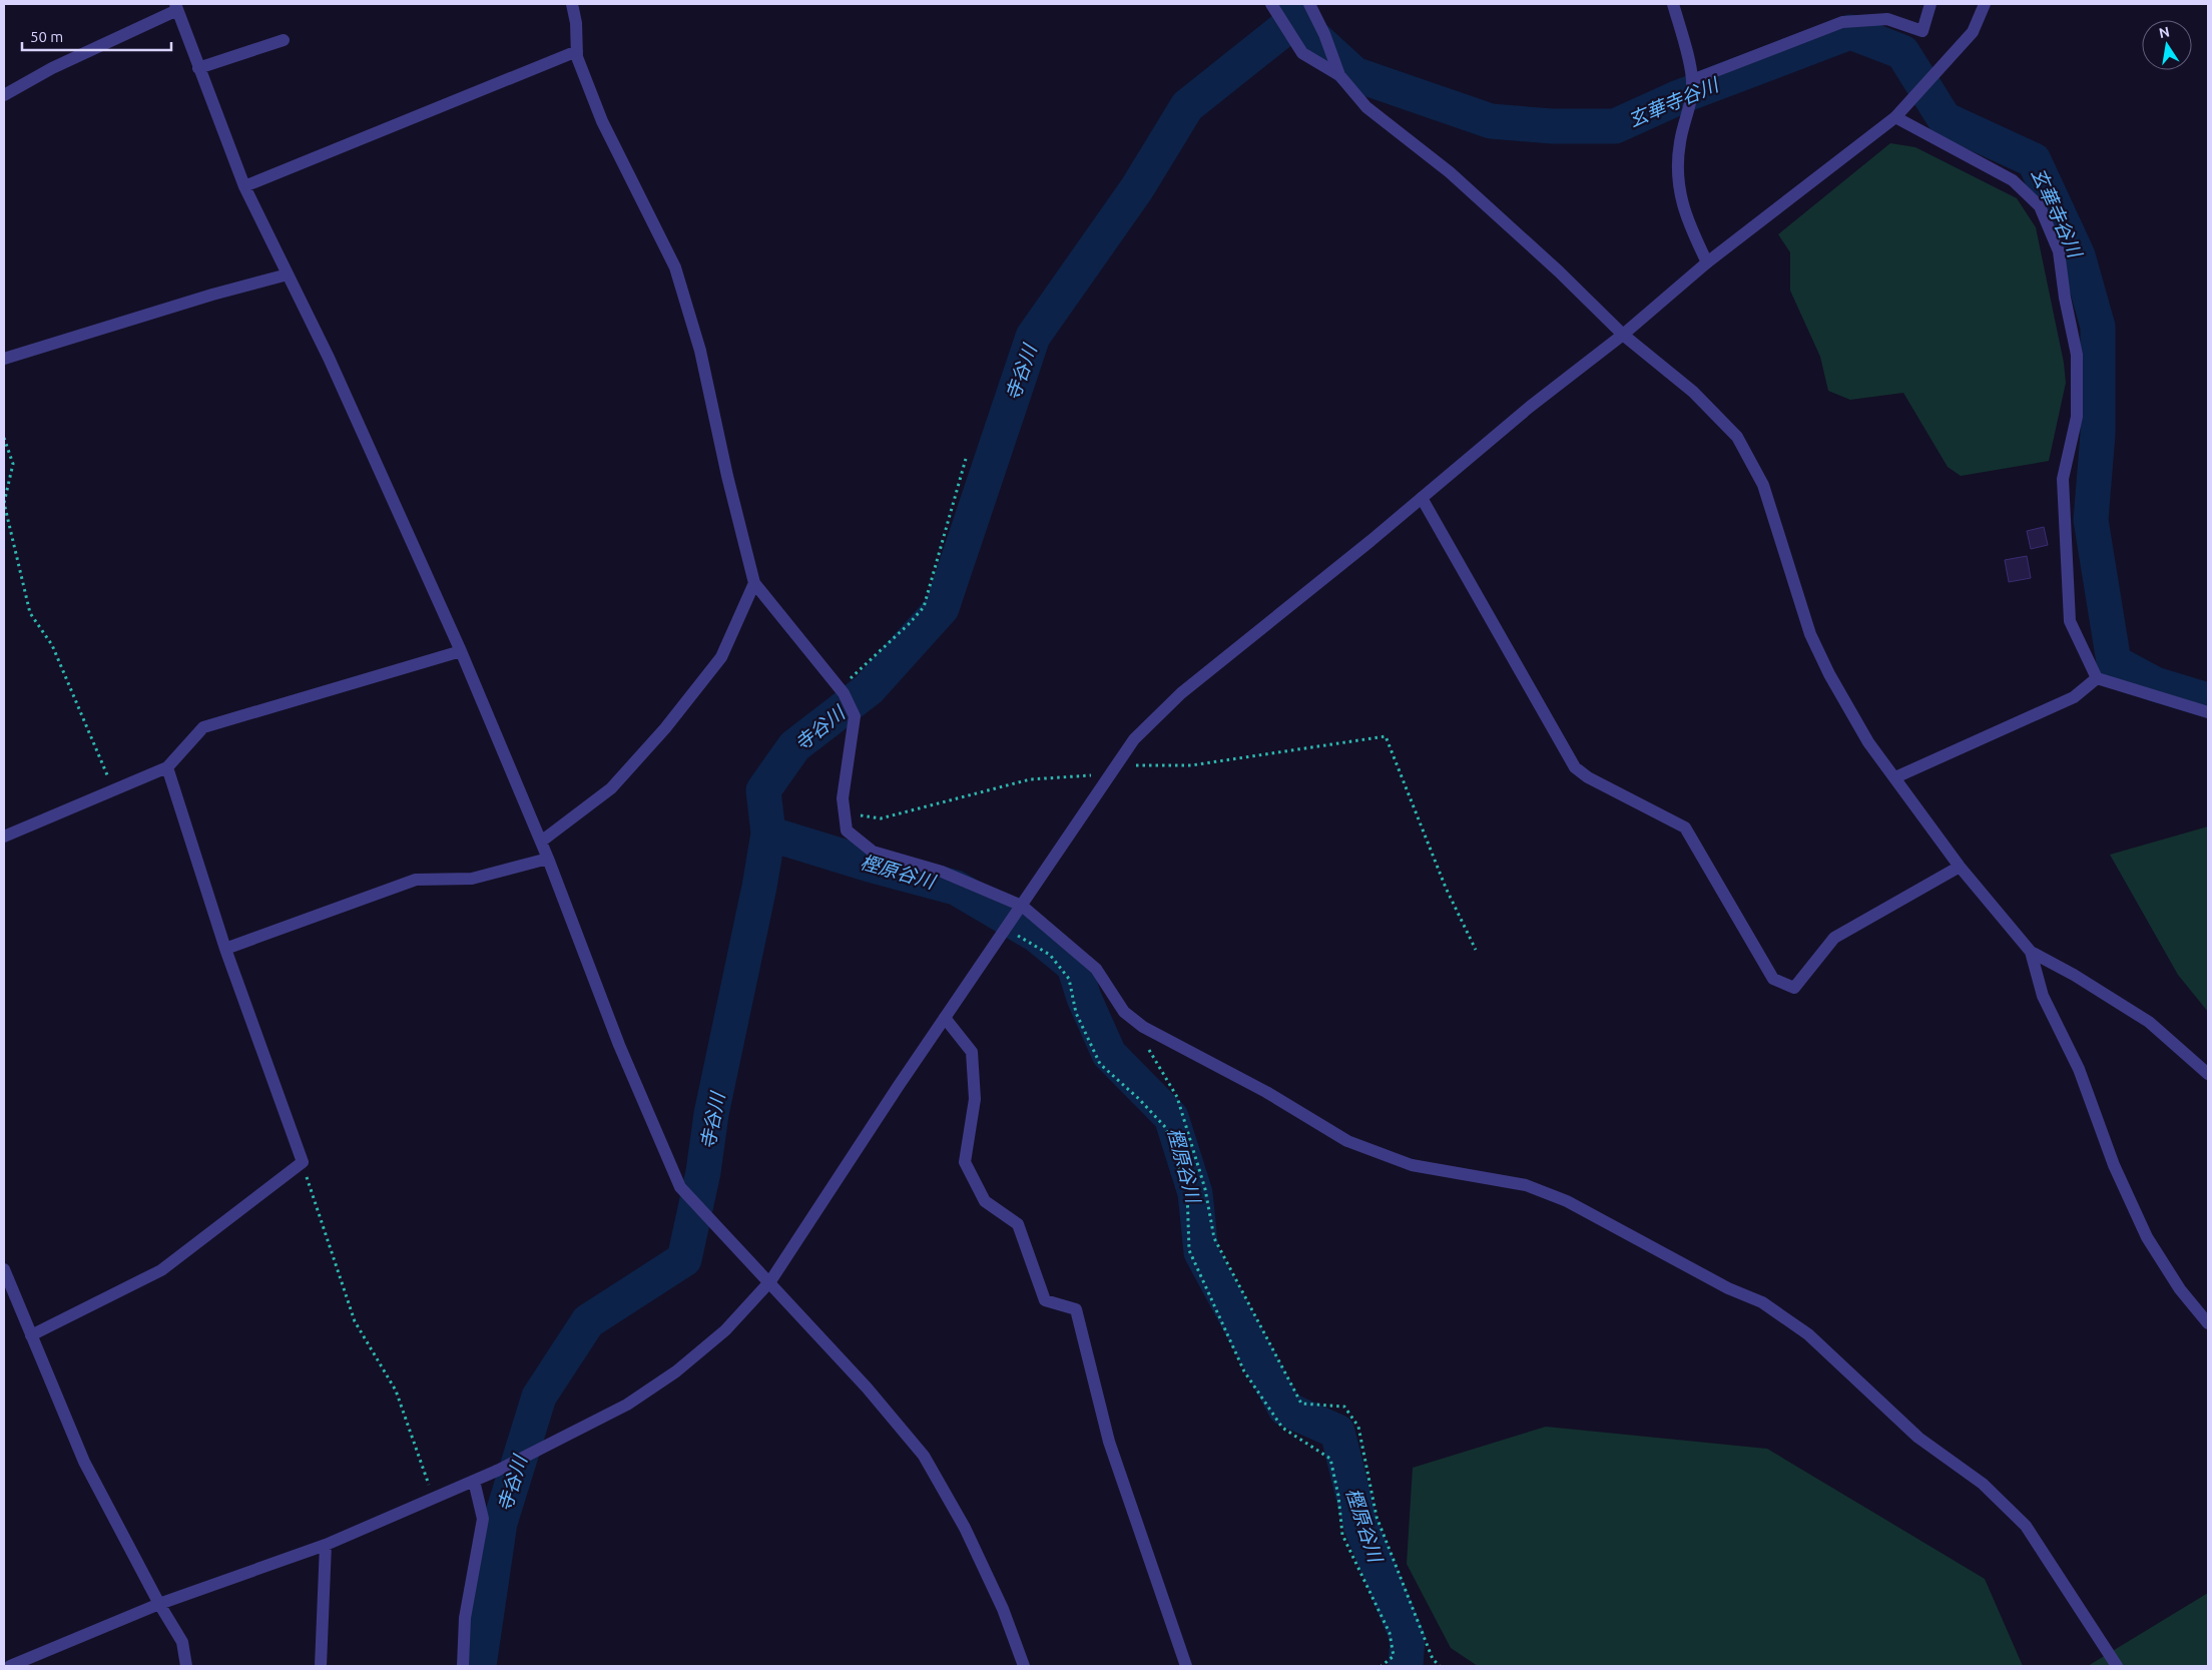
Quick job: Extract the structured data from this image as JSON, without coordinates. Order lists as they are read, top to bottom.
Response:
{
  "water": ["玄華寺谷川", "寺谷川", "樫原谷川"],
  "scale_bar": "50 m",
  "north": "top"
}
